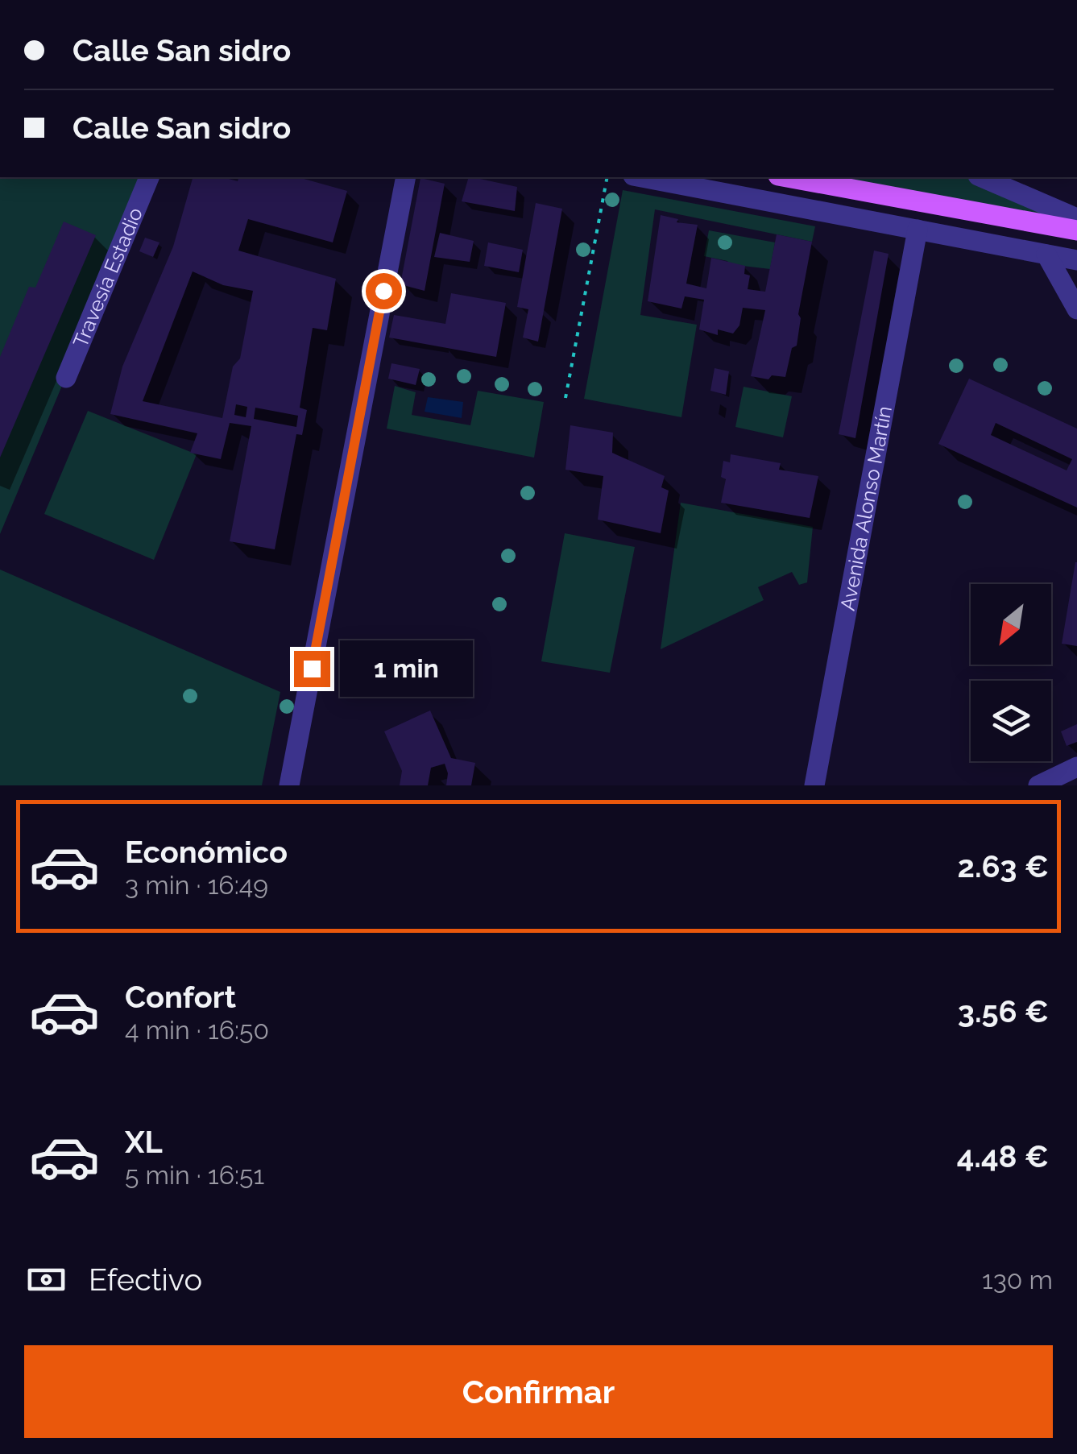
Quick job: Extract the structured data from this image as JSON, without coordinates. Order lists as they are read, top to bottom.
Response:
{
  "streets": {
    "street": ["Travesía Estadio", "Avenida Alonso Martín"]
  },
  "north": "bottom left",
  "page": {
    "banner": ["Calle San sidro", "Calle San sidro"],
    "bubble": "1 min",
    "list": [
      {
        "name": "Económico",
        "note": "3 min · 16:49",
        "value": "2.63 €"
      },
      {
        "name": "Confort",
        "note": "4 min · 16:50",
        "value": "3.56 €"
      },
      {
        "name": "XL",
        "note": "5 min · 16:51",
        "value": "4.48 €"
      }
    ],
    "pay": ["Efectivo", "130 m"],
    "buttons": "Confirmar"
  }
}
